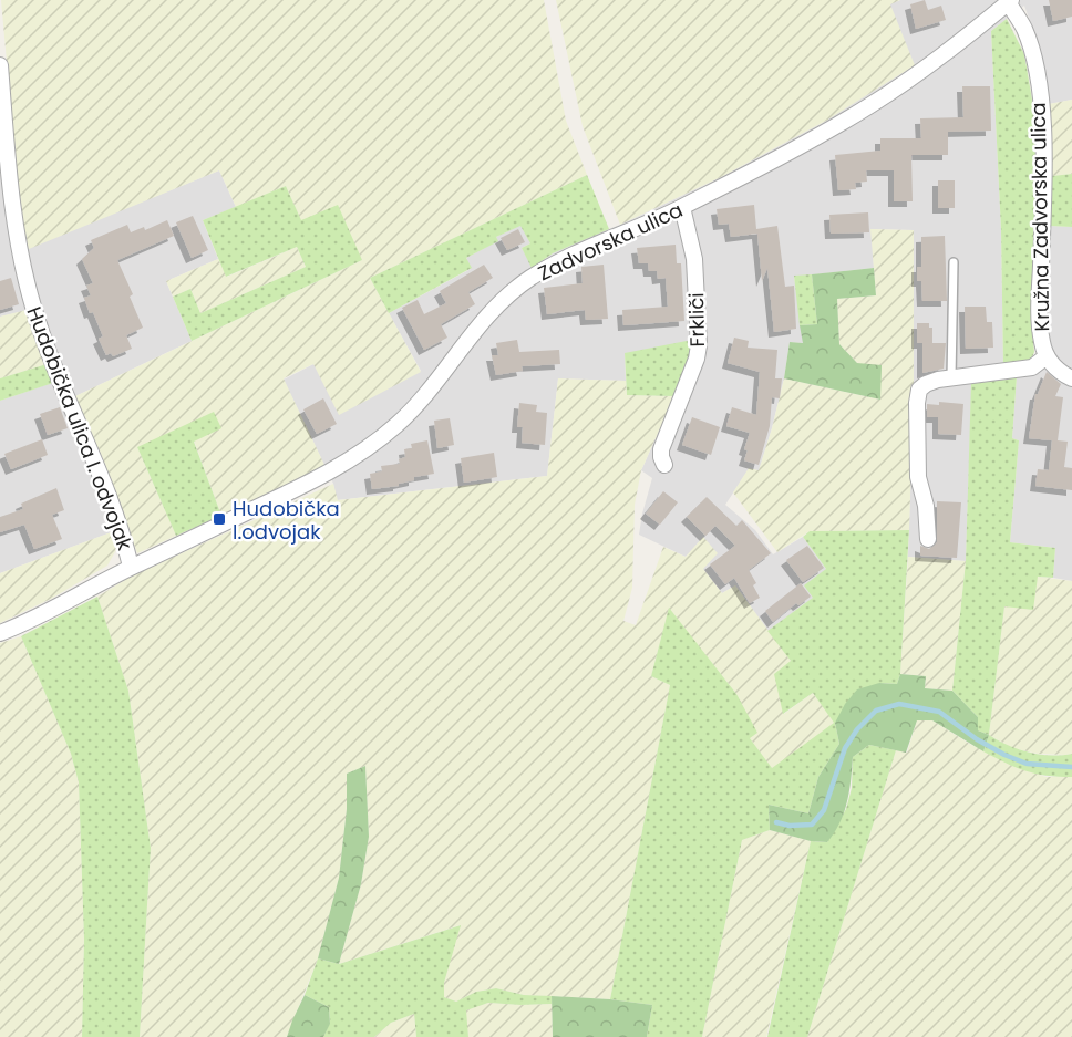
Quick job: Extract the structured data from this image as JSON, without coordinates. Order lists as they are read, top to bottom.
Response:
{
  "streets": {
    "street": [
      "Kružna Zadvorska ulica",
      "Zadvorska ulica",
      "Frkliči",
      "Hudobička ulica I. odvojak"
    ]
  },
  "crossings": [
    ["Kružna Zadvorska ulica", "Zadvorska ulica"],
    ["Zadvorska ulica", "Frkliči"],
    ["Zadvorska ulica", "Hudobička ulica I. odvojak"]
  ],
  "places": {
    "transit": ["Hudobička I.odvojak"]
  }
}
